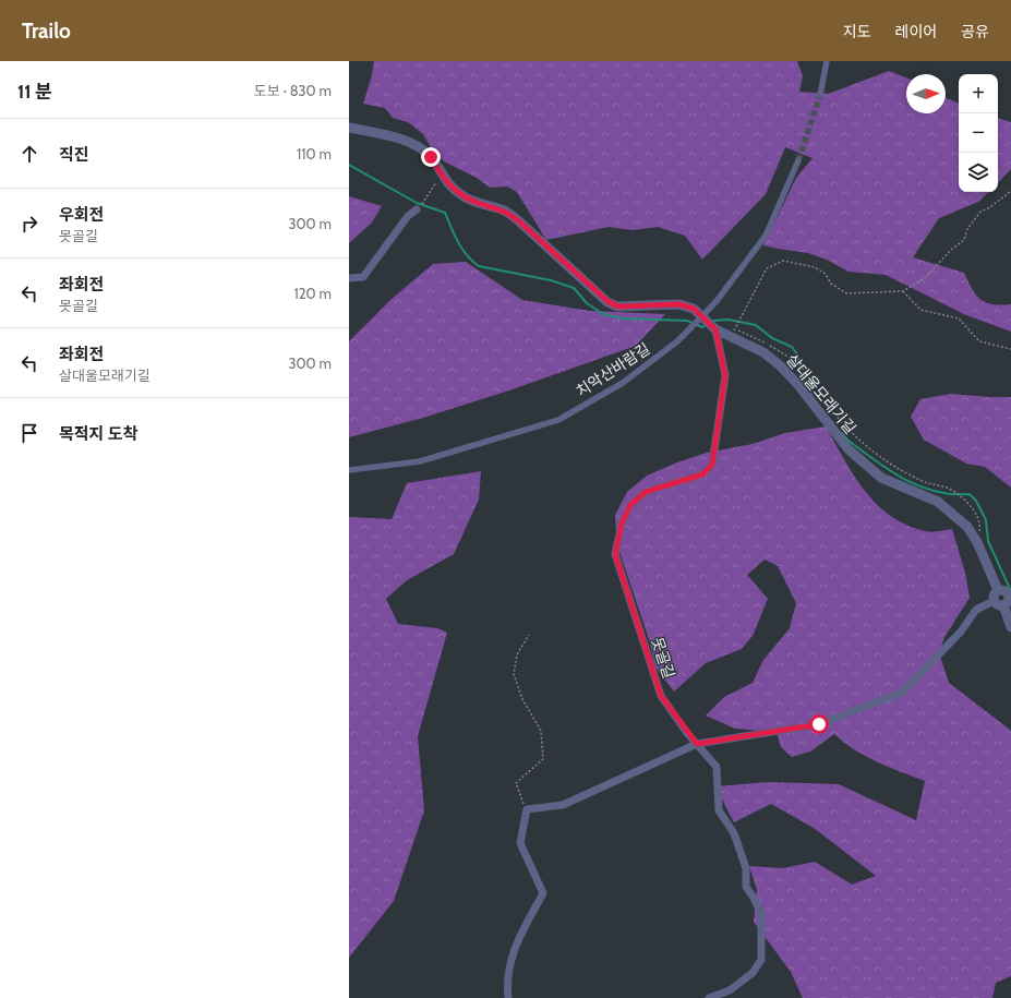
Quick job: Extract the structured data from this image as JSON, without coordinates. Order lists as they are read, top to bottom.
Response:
{
  "streets": {
    "street": ["치악산바람길", "살대울모래기길", "못골길"]
  },
  "crossings": [
    ["살대울모래기길", "못골길"]
  ],
  "north": "right",
  "page": {
    "header": "Trailo",
    "nav": ["지도", "레이어", "공유"],
    "heading": ["11 분", "도보 · 830 m"],
    "map_buttons": ["+", "−"],
    "list": [
      ["직진", "110 m"],
      ["우회전", "못골길", "300 m"],
      ["좌회전", "못골길", "120 m"],
      ["좌회전", "살대울모래기길", "300 m"],
      "목적지 도착"
    ]
  }
}
